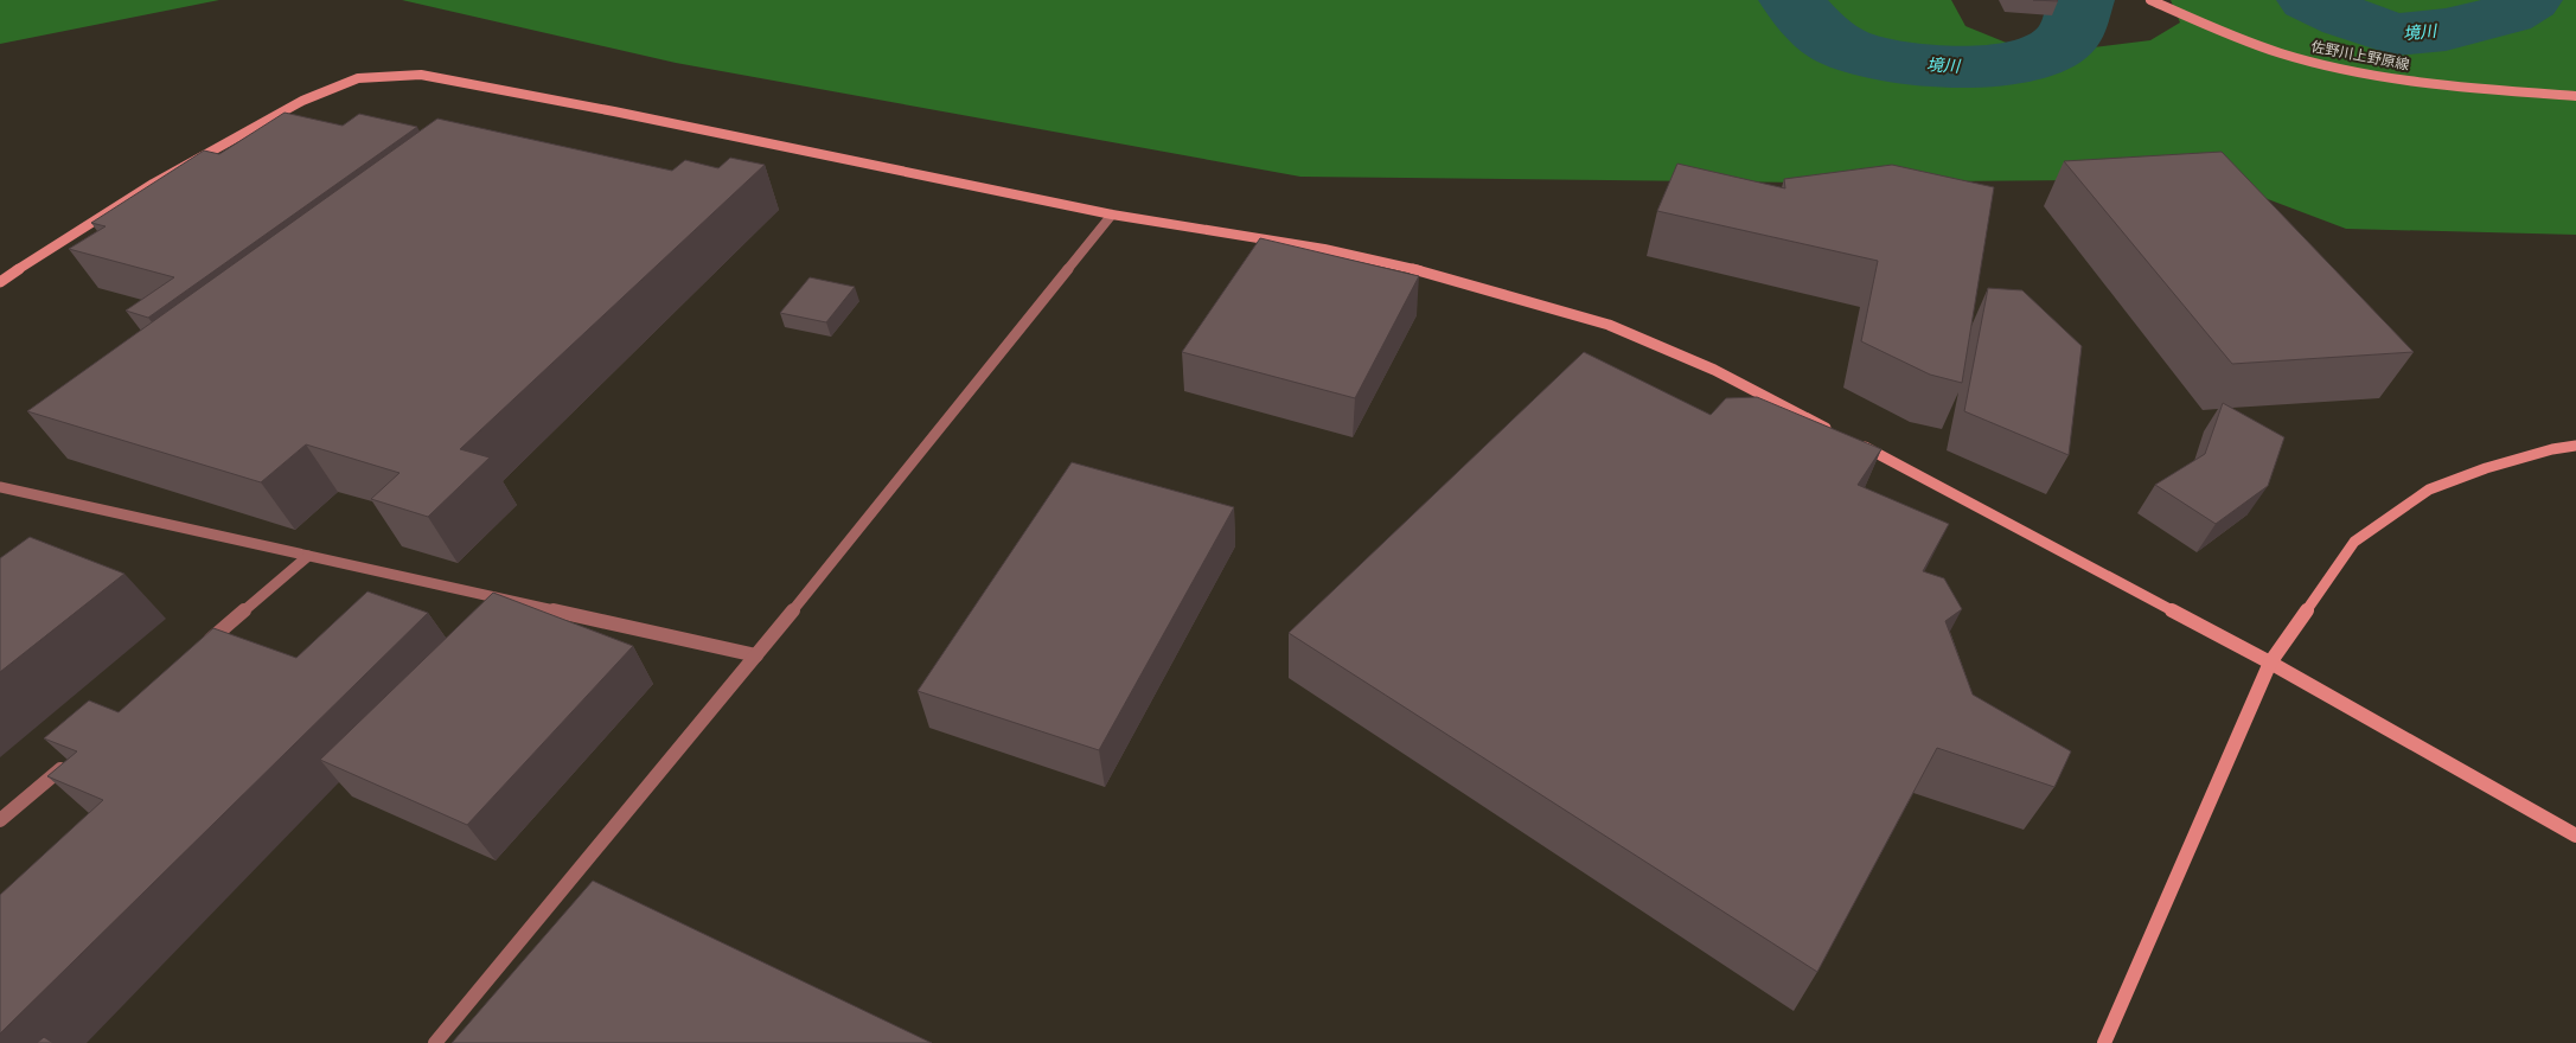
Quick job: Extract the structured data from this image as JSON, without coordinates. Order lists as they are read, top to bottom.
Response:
{
  "streets": {
    "street": ["佐野川上野原線"]
  },
  "water": ["境川"]
}
